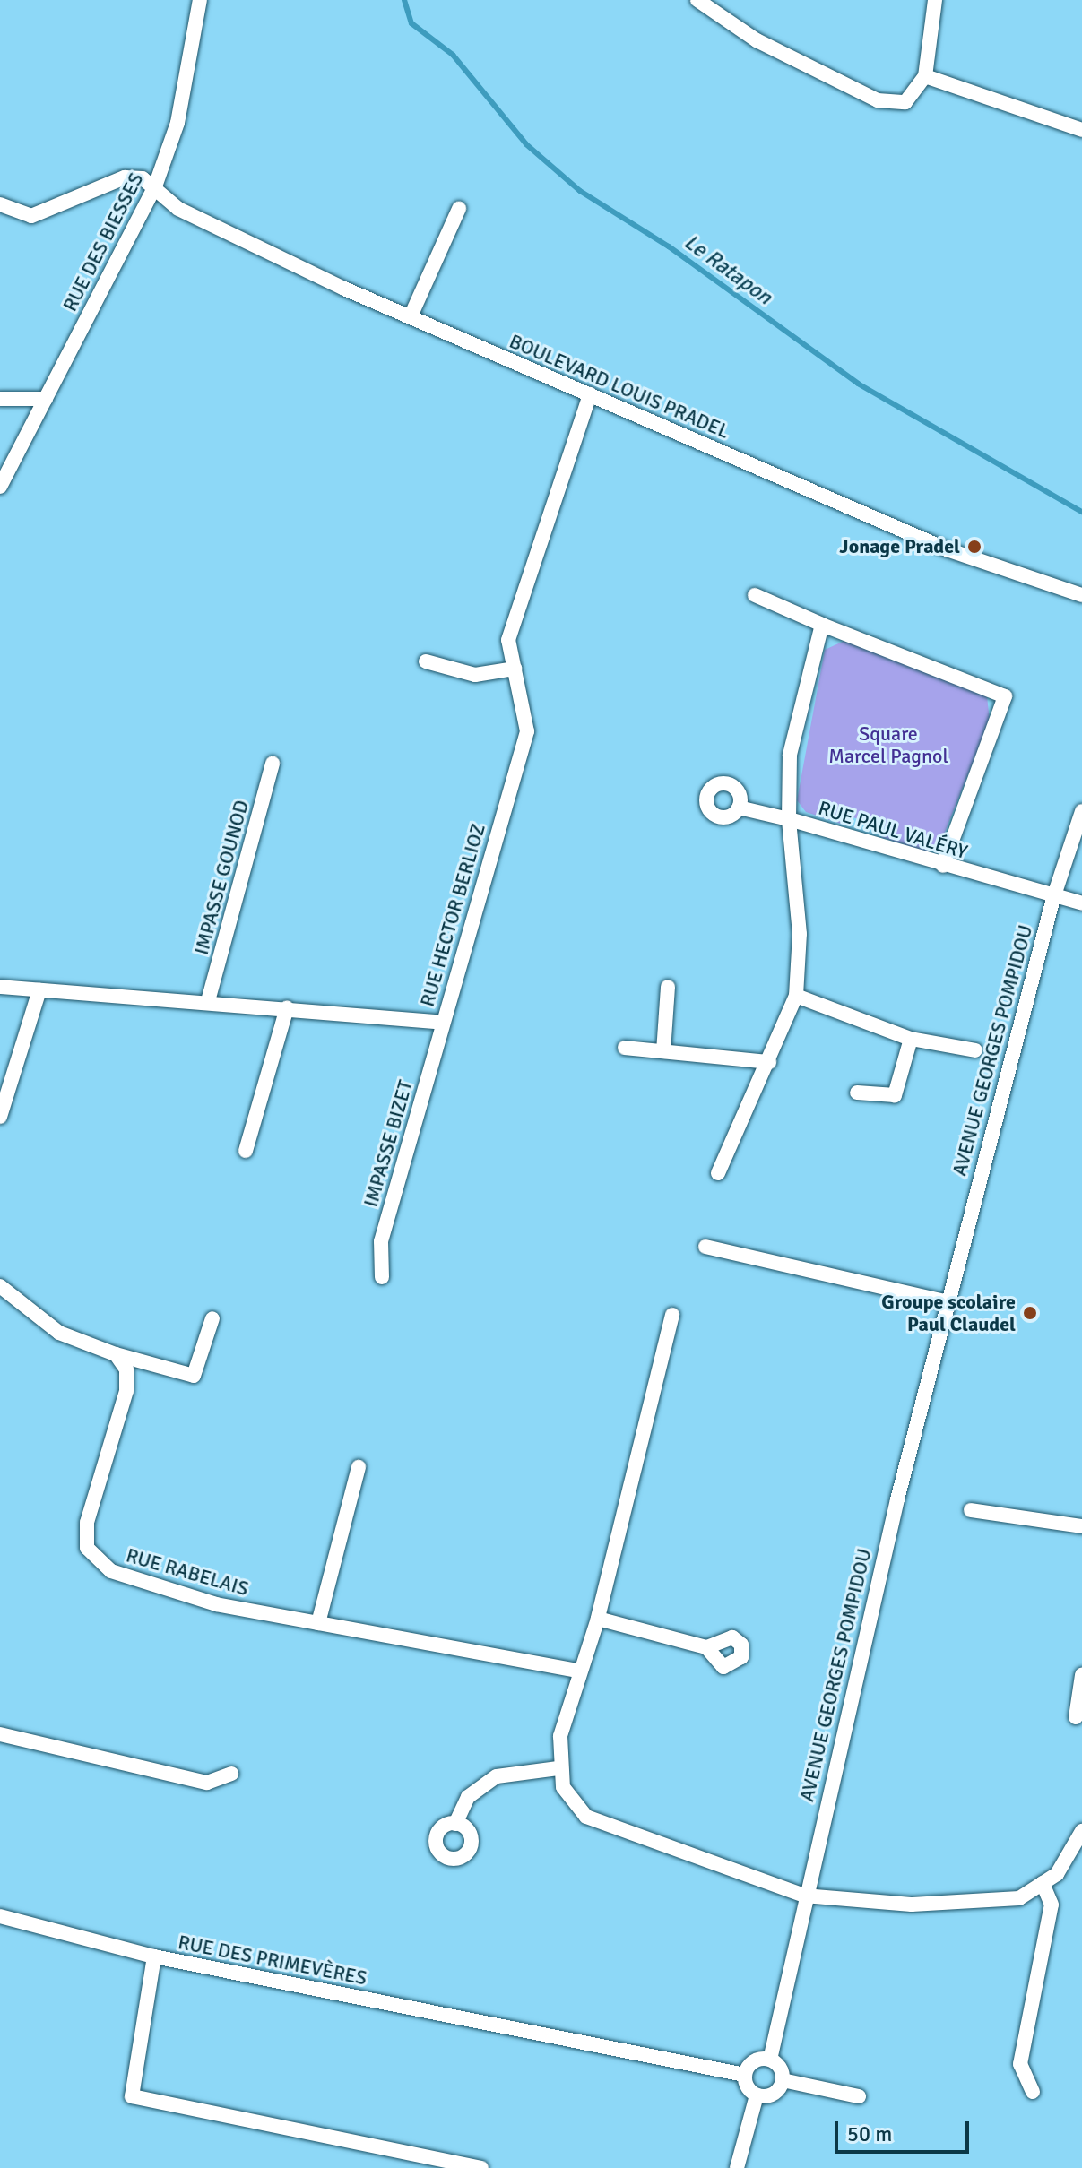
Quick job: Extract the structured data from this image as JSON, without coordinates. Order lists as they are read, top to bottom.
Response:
{
  "streets": {
    "street": [
      "RUE DES BIESSES",
      "BOULEVARD LOUIS PRADEL",
      "RUE PAUL VALÉRY",
      "IMPASSE GOUNOD",
      "RUE HECTOR BERLIOZ",
      "AVENUE GEORGES POMPIDOU",
      "IMPASSE BIZET",
      "RUE RABELAIS",
      "RUE DES PRIMEVÈRES"
    ]
  },
  "crossings": [
    ["RUE DES BIESSES", "BOULEVARD LOUIS PRADEL"],
    ["BOULEVARD LOUIS PRADEL", "RUE HECTOR BERLIOZ"],
    ["RUE PAUL VALÉRY", "AVENUE GEORGES POMPIDOU"],
    ["IMPASSE GOUNOD", "RUE HECTOR BERLIOZ"],
    ["RUE HECTOR BERLIOZ", "IMPASSE BIZET"],
    ["AVENUE GEORGES POMPIDOU", "RUE DES PRIMEVÈRES"]
  ],
  "water": ["Le Ratapon"],
  "parks": ["Square Marcel Pagnol"],
  "places": ["Jonage Pradel", "Groupe scolaire Paul Claudel"],
  "scale_bar": "50 m"
}
